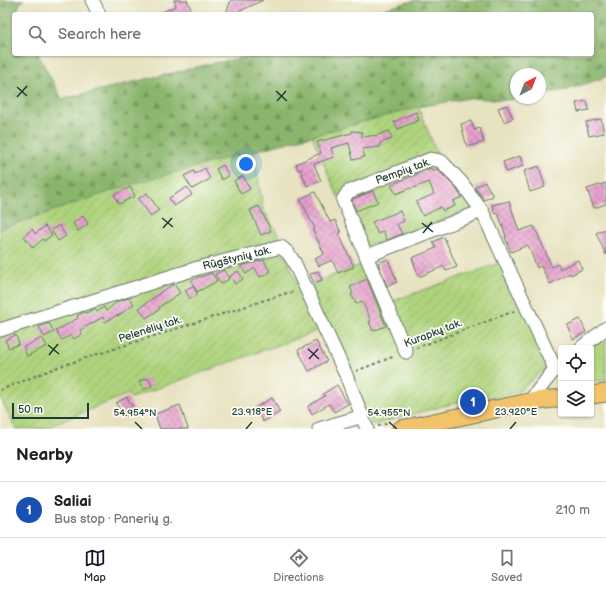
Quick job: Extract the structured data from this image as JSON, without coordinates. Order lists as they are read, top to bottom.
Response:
{
  "streets": {
    "street": ["Pempių tak.", "Rūgštynių tak."],
    "path": ["Pelenėlių tak.", "Kurapkų tak."]
  },
  "crossings": [
    ["Pempių tak.", "Kurapkų tak."],
    ["Rūgštynių tak.", "Pelenėlių tak."],
    ["Rūgštynių tak.", "Kurapkų tak."]
  ],
  "scale_bar": "50 m",
  "north": "top right",
  "page": {
    "search": "Search here",
    "pins": "1",
    "scale": "50 m",
    "heading": "Nearby",
    "list": [
      {
        "mark": "1",
        "name": "Saliai",
        "note": "Bus stop · Panerių g.",
        "value": "210 m"
      }
    ],
    "nav": ["Map", "Directions", "Saved"]
  },
  "coordinates": [
    "23.918°E",
    "23.920°E",
    "54.954°N",
    "54.955°N"
  ]
}
